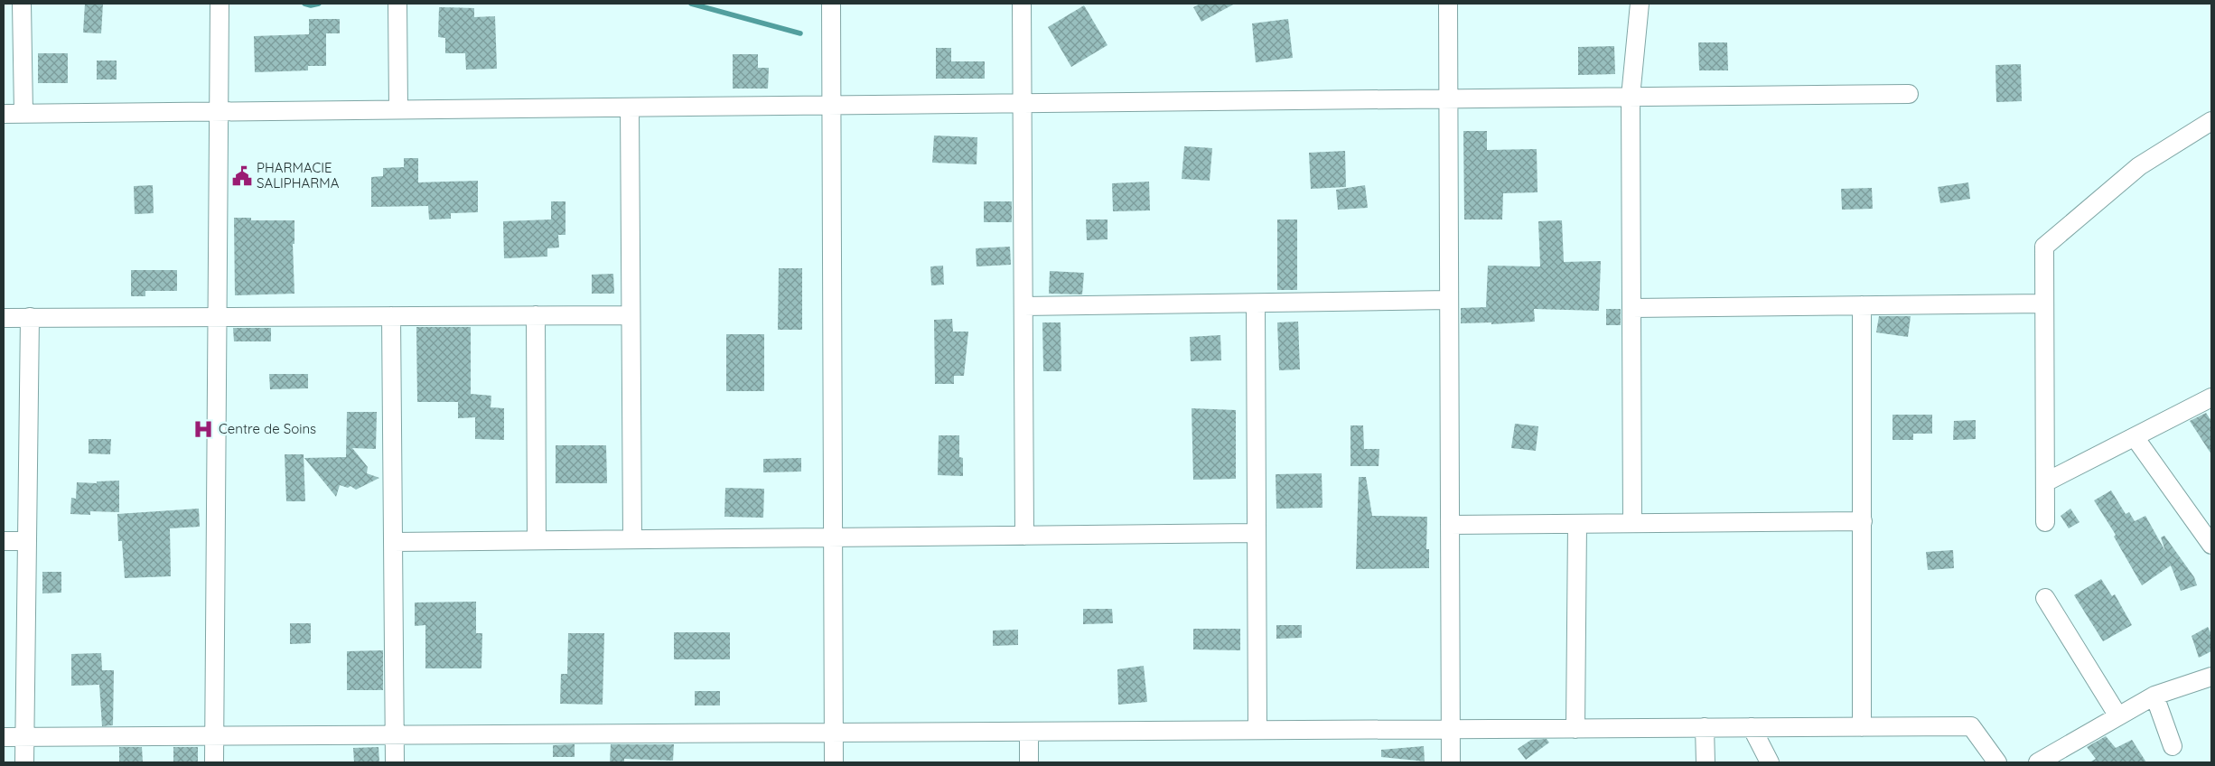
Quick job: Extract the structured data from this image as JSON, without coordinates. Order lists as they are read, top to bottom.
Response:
{
  "places": {
    "public building": ["PHARMACIE SALIPHARMA"],
    "hospital": ["Centre de Soins"]
  }
}
